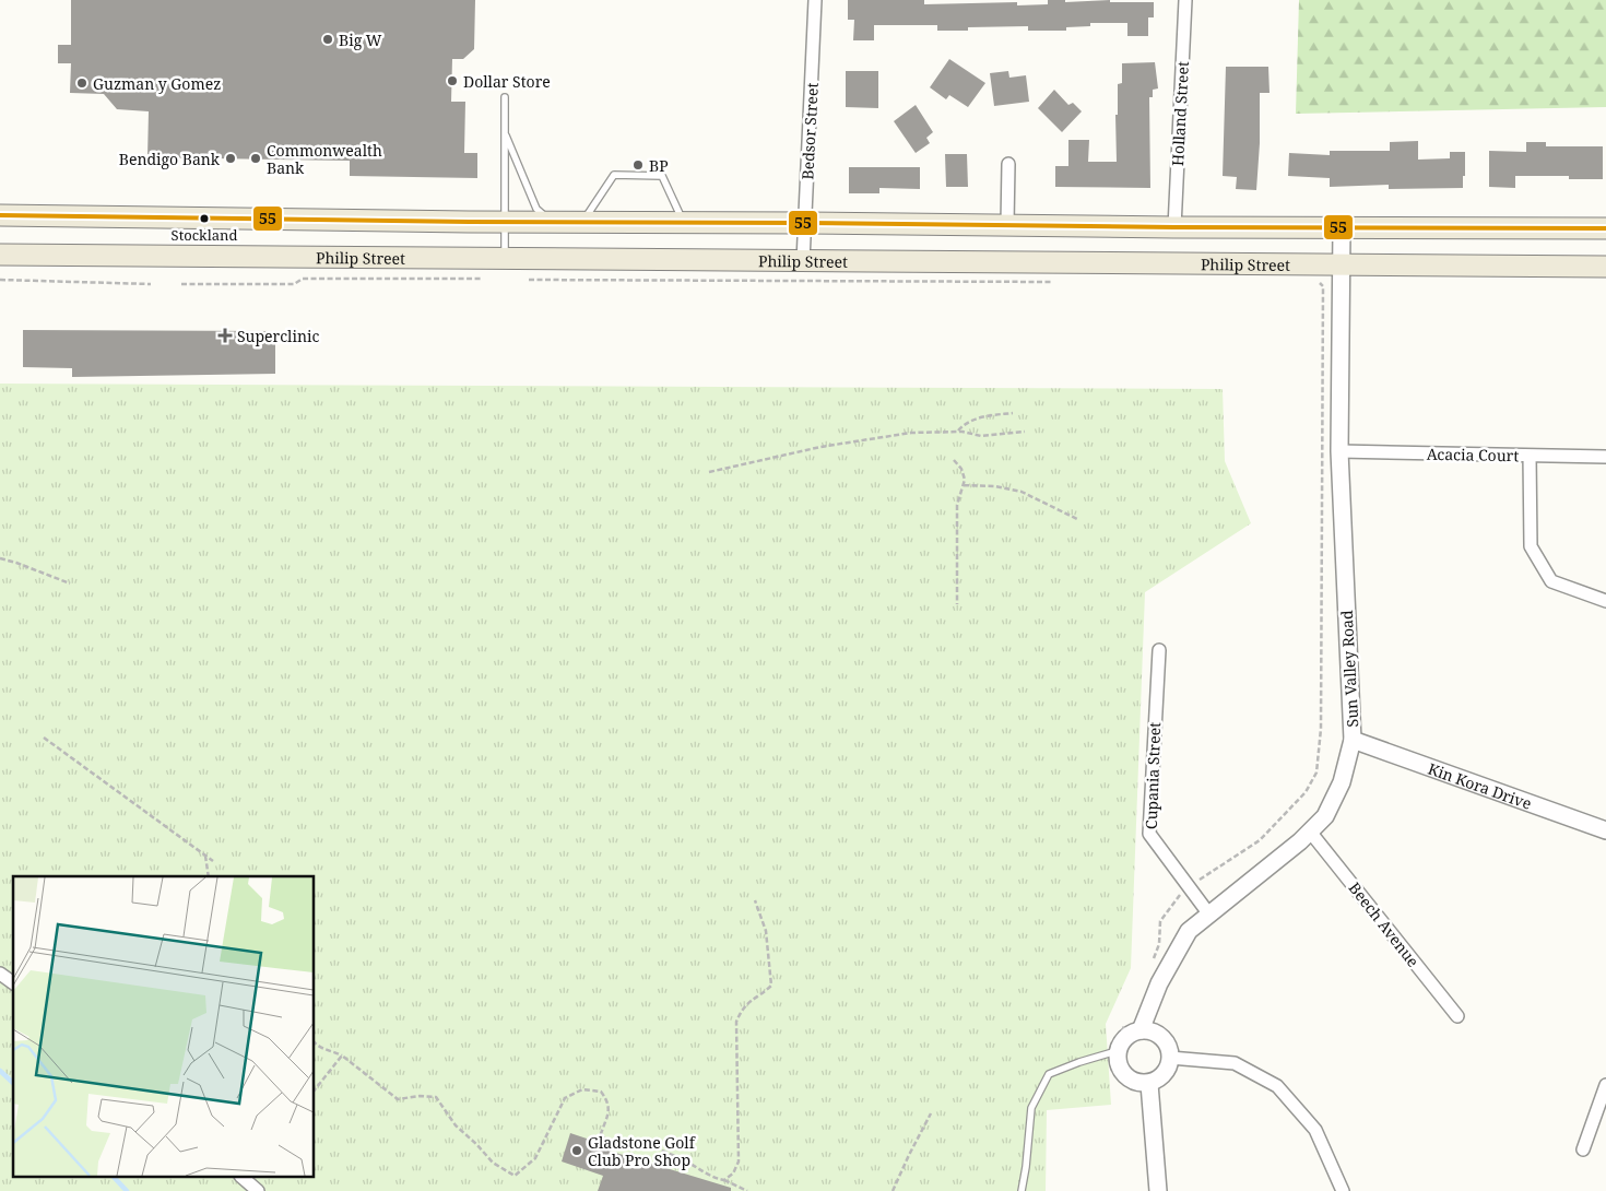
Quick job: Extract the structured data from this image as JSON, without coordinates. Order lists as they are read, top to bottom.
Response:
{
  "streets": {
    "main road": ["Philip Street"],
    "street": [
      "Holland Street",
      "Bedsor Street",
      "Acacia Court",
      "Sun Valley Road",
      "Cupania Street",
      "Kin Kora Drive",
      "Beech Avenue"
    ]
  },
  "crossings": [
    ["Bedsor Street", "Philip Street"],
    ["Philip Street", "Sun Valley Road"],
    ["Acacia Court", "Sun Valley Road"],
    ["Sun Valley Road", "Cupania Street"],
    ["Sun Valley Road", "Kin Kora Drive"],
    ["Sun Valley Road", "Beech Avenue"]
  ],
  "places": {
    "other": [
      "Big W",
      "Dollar Store",
      "Guzman y Gomez",
      "Bendigo Bank",
      "Commonwealth Bank",
      "BP",
      "Stockland",
      "Gladstone Golf Club Pro Shop"
    ],
    "health": ["Superclinic"]
  },
  "lines": ["transit line 55"]
}
